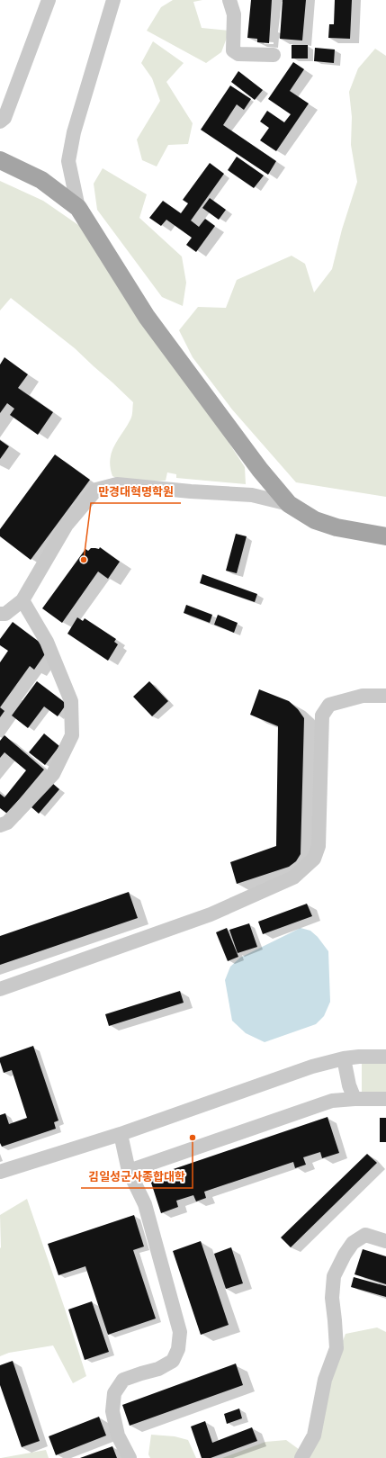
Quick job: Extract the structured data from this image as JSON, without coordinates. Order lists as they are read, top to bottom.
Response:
{
  "places": ["만경대혁명학원", "김일성군사종합대학"]
}
